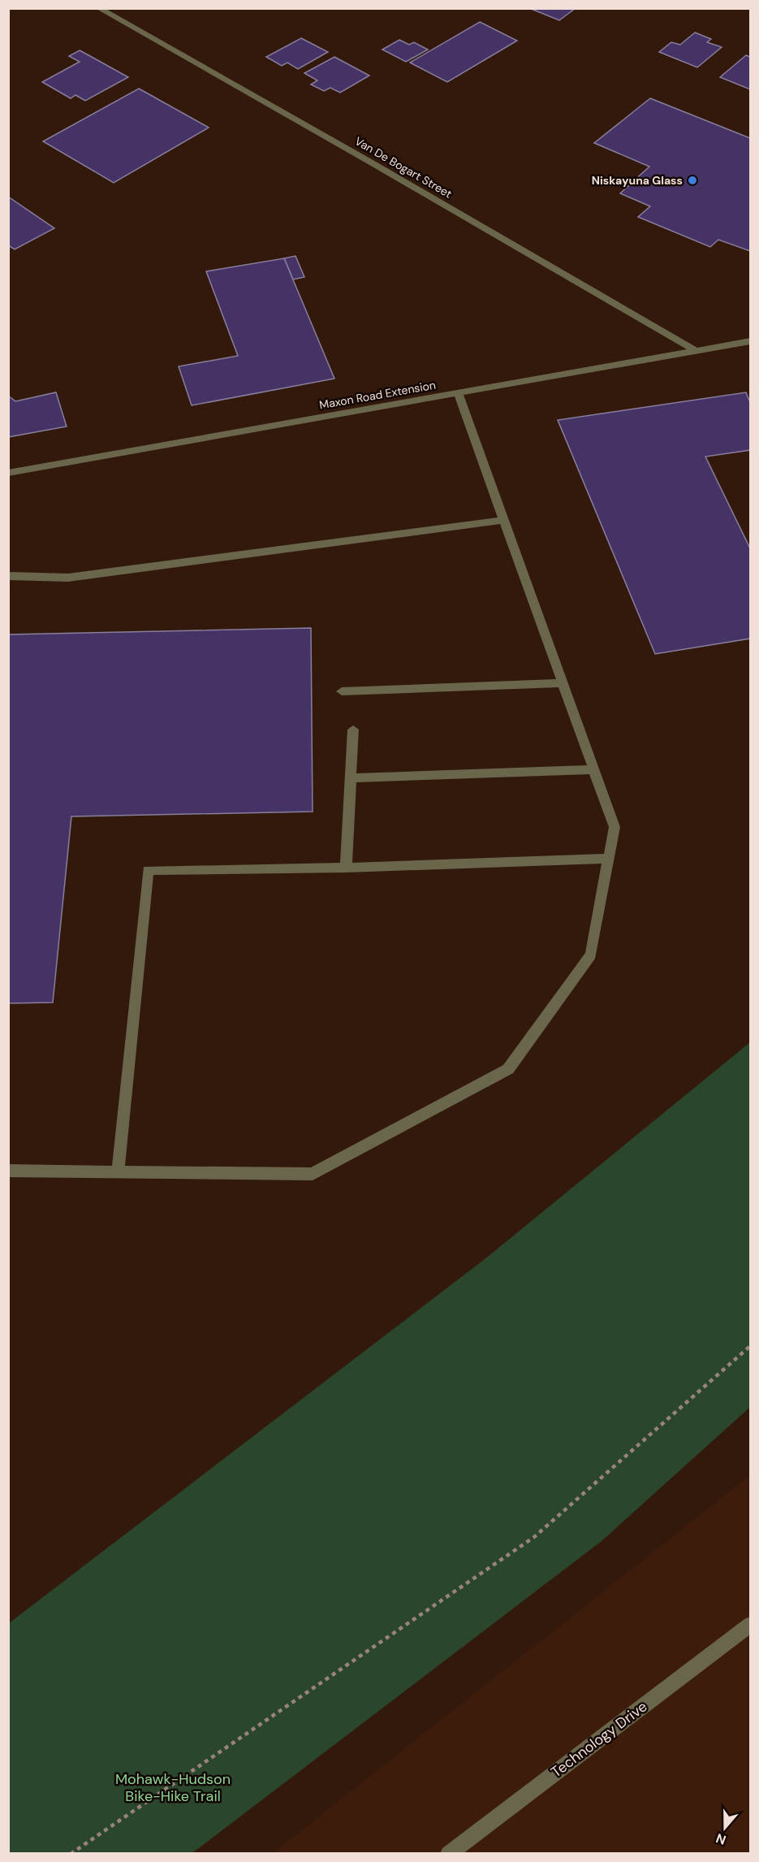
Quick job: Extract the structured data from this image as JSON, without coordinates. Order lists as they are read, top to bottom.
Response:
{
  "streets": {
    "street": ["Van De Bogart Street", "Maxon Road Extension", "Technology Drive"]
  },
  "crossings": [
    ["Van De Bogart Street", "Maxon Road Extension"]
  ],
  "parks": ["Mohawk-Hudson Bike-Hike Trail"],
  "places": ["Niskayuna Glass"],
  "north": "bottom"
}
